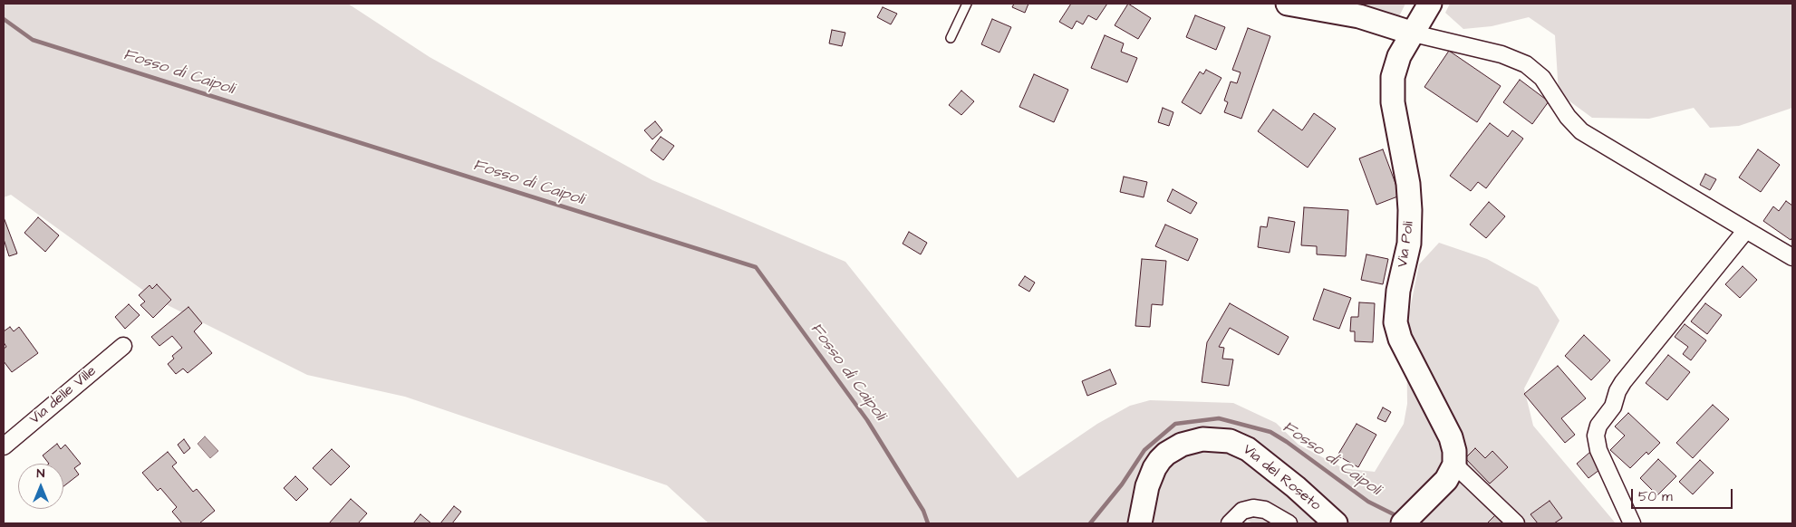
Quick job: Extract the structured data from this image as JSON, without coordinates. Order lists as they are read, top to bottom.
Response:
{
  "streets": {
    "street": ["Via Poli", "Via delle Ville", "Via del Roseto"]
  },
  "water": ["Fosso di Caipoli"],
  "scale_bar": "50 m",
  "north": "top"
}
